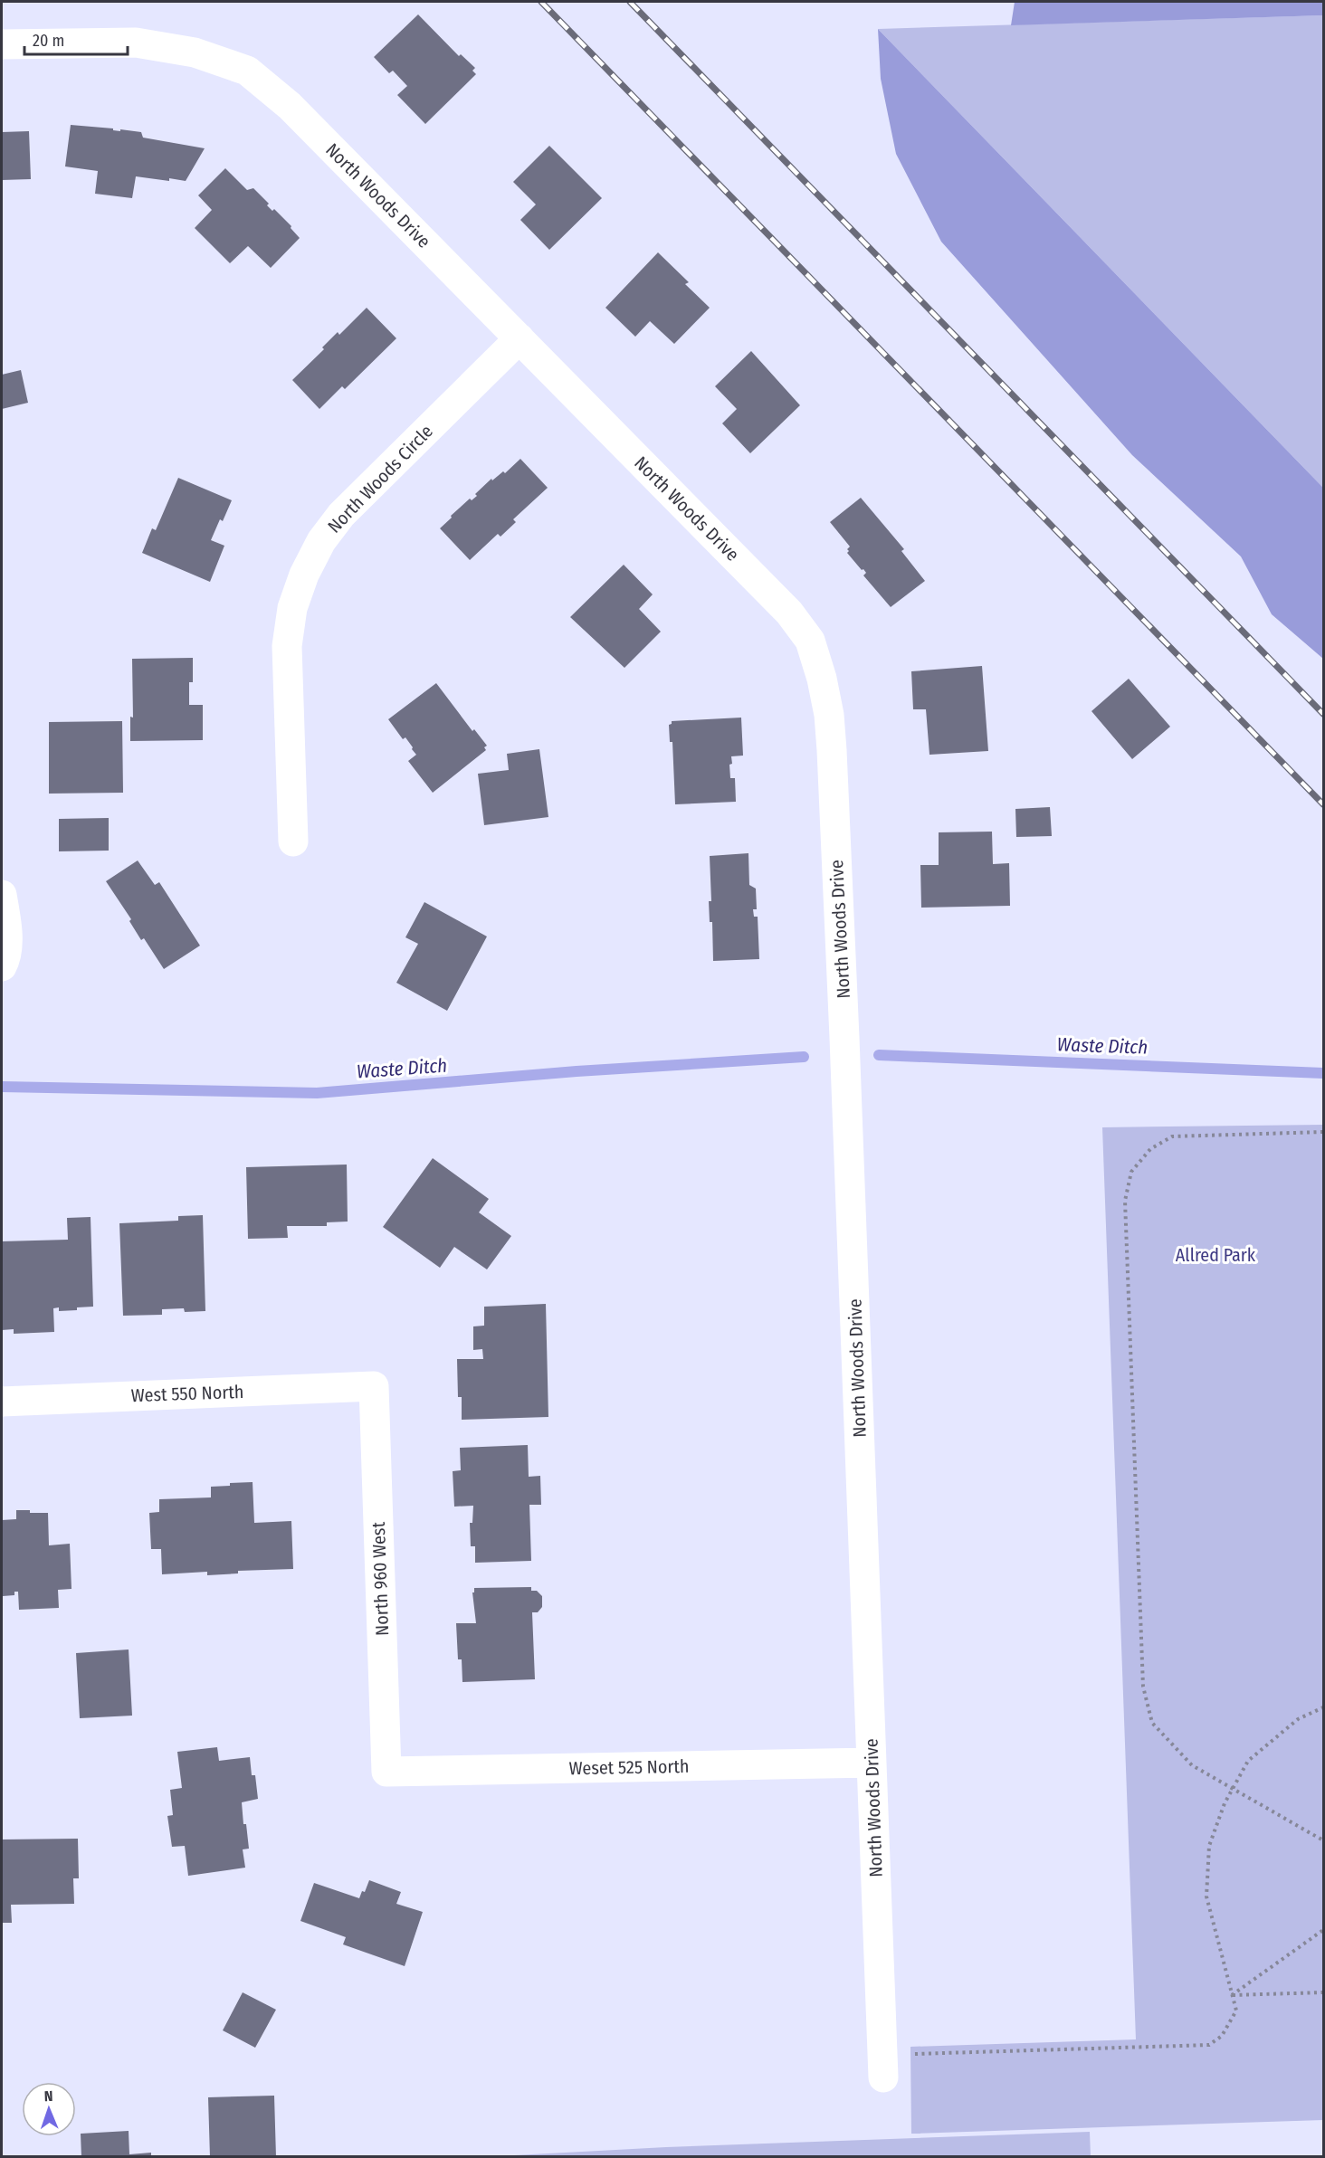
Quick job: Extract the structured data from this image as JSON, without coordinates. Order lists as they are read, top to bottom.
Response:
{
  "streets": {
    "street": [
      "North Woods Drive",
      "North Woods Circle",
      "West 550 North",
      "North 960 West",
      "Weset 525 North"
    ]
  },
  "crossings": [
    ["North Woods Drive", "North Woods Circle"],
    ["North Woods Drive", "Weset 525 North"],
    ["West 550 North", "North 960 West"],
    ["North 960 West", "Weset 525 North"]
  ],
  "water": ["Waste Ditch"],
  "parks": ["Allred Park"],
  "scale_bar": "20 m",
  "north": "top"
}
